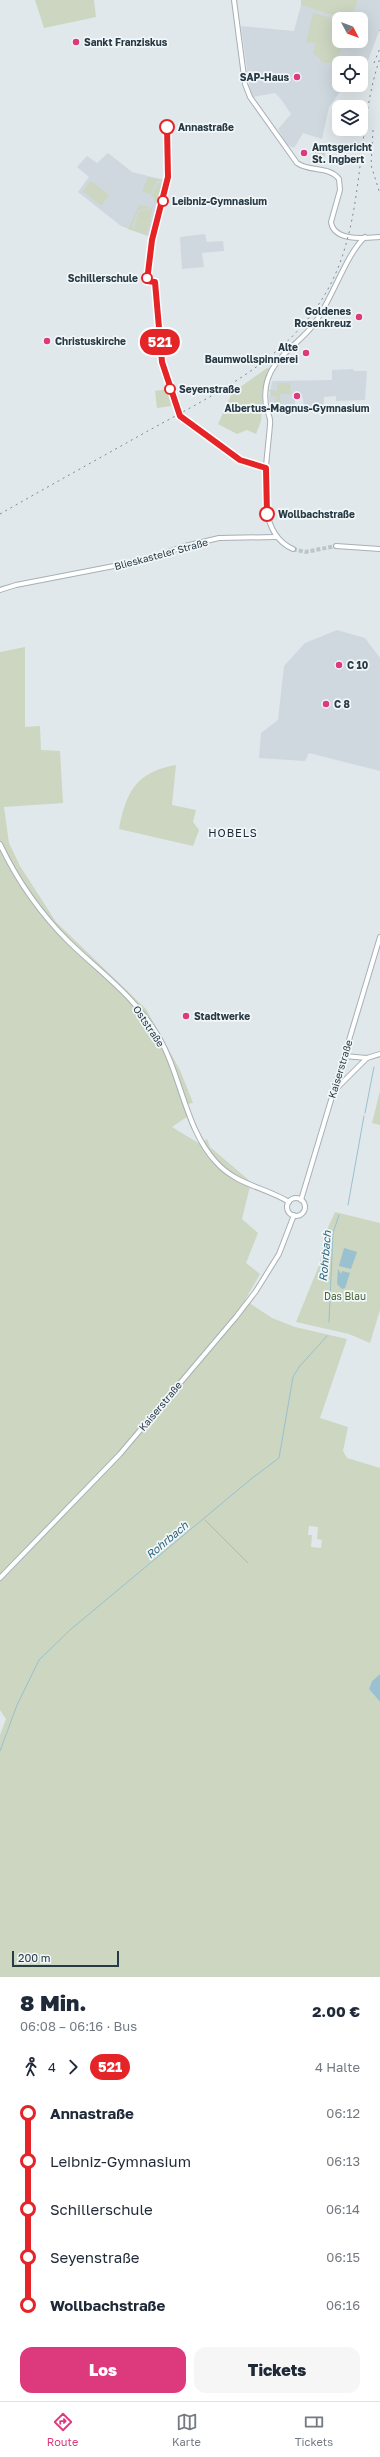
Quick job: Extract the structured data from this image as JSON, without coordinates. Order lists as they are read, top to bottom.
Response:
{
  "streets": {
    "main road": ["Blieskasteler Straße", "Oststraße", "Kaiserstraße"]
  },
  "crossings": [
    ["Oststraße", "Kaiserstraße"]
  ],
  "districts": ["HOBELS"],
  "water": ["Rohrbach"],
  "parks": ["Das Blau"],
  "places": [
    "Sankt Franziskus",
    "SAP-Haus",
    "Annastraße",
    "Amtsgericht St. Ingbert",
    "Leibniz-Gymnasium",
    "Schillerschule",
    "Goldenes Rosenkreuz",
    "Christuskirche",
    "Alte Baumwollspinnerei",
    "Seyenstraße",
    "Albertus-Magnus-Gymnasium",
    "Wollbachstraße",
    "C 10",
    "C 8",
    "Stadtwerke"
  ],
  "lines": ["bus line 521"],
  "scale_bar": "200 m",
  "north": "bottom right",
  "page": {
    "on_map": "521",
    "scale": "200 m",
    "heading": ["8 Min.", "06:08 – 06:16 · Bus", "2.00 €"],
    "legs": ["4", "521", "4 Halte"],
    "list": [
      {
        "name": "Annastraße",
        "value": "06:12"
      },
      {
        "name": "Leibniz-Gymnasium",
        "value": "06:13"
      },
      {
        "name": "Schillerschule",
        "value": "06:14"
      },
      {
        "name": "Seyenstraße",
        "value": "06:15"
      },
      {
        "name": "Wollbachstraße",
        "value": "06:16"
      }
    ],
    "buttons": ["Los", "Tickets"],
    "tabs": ["Route", "Karte", "Tickets"]
  }
}
